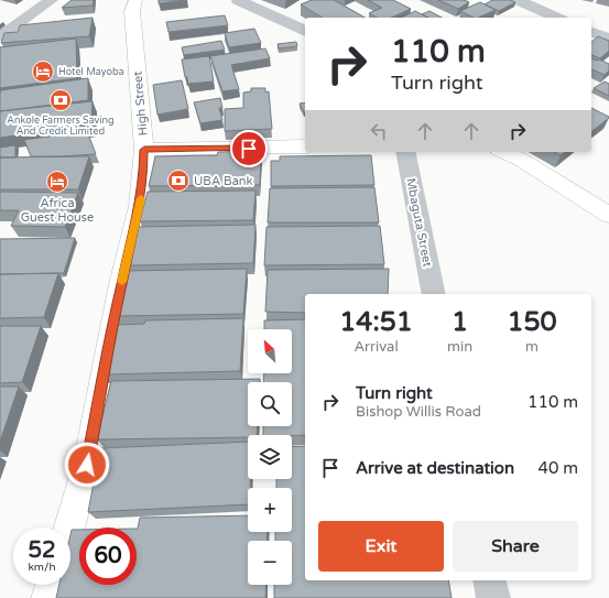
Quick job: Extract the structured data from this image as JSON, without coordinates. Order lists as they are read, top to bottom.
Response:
{
  "streets": {
    "main road": ["High Street"],
    "street": ["Mbaguta Street"]
  },
  "places": {
    "hotel": ["Hotel Mayoba", "Africa Guest House"],
    "bank": ["Ankole Farmers Saving And Credit Limited", "UBA Bank"]
  },
  "north": "top left",
  "page": {
    "turn": ["110 m", "Turn right"],
    "eta": [
      "14:51",
      "Arrival",
      "1",
      "min",
      "150",
      "m"
    ],
    "map_buttons": ["+", "−"],
    "list": [
      {
        "name": "Turn right",
        "note": "Bishop Willis Road",
        "value": "110 m"
      },
      {
        "name": "Arrive at destination",
        "value": "40 m"
      }
    ],
    "buttons": ["Exit", "Share"],
    "speed": "52 km/h",
    "limit": "60"
  }
}
